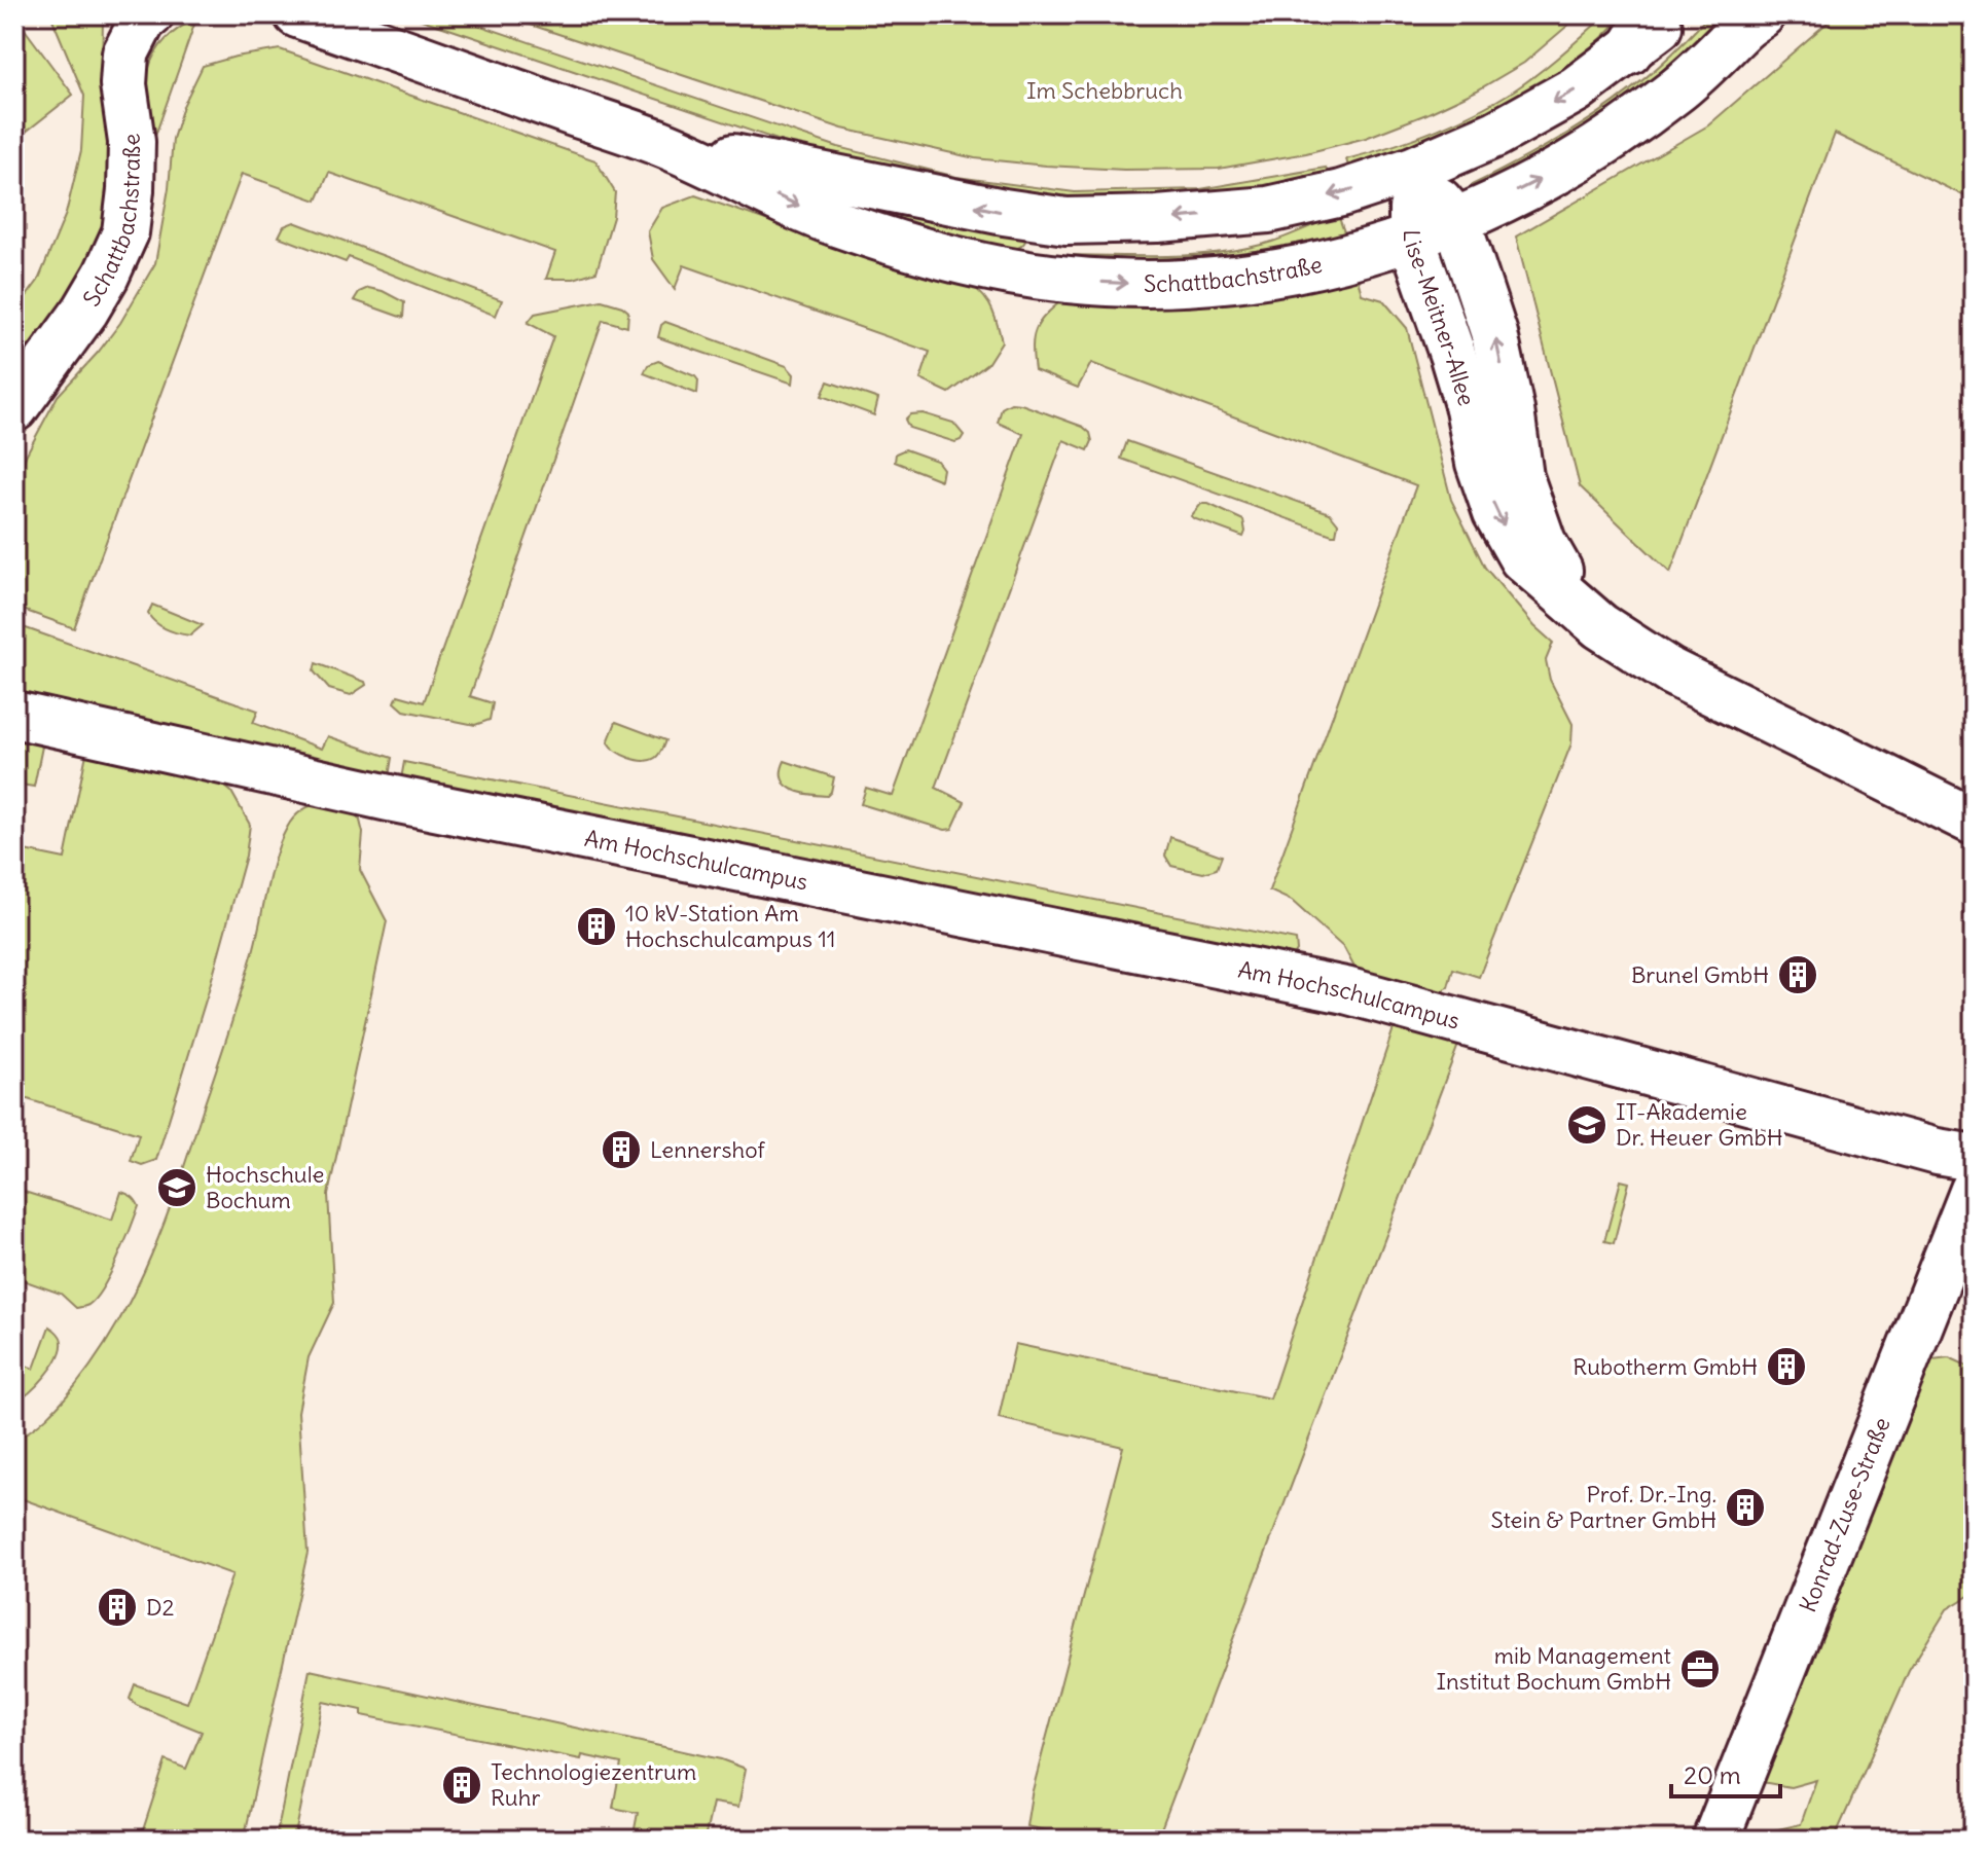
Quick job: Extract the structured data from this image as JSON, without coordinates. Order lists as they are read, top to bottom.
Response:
{
  "streets": {
    "street": [
      "Schattbachstraße",
      "Lise-Meitner-Allee",
      "Am Hochschulcampus",
      "Konrad-Zuse-Straße"
    ]
  },
  "crossings": [
    ["Schattbachstraße", "Lise-Meitner-Allee"]
  ],
  "parks": ["Im Schebbruch"],
  "places": {
    "building": [
      "10 kV-Station Am Hochschulcampus 11",
      "Brunel GmbH",
      "Lennershof",
      "Rubotherm GmbH",
      "Prof. Dr.-Ing. Stein & Partner GmbH",
      "D2",
      "Technologiezentrum Ruhr"
    ],
    "school or university": ["IT-Akademie Dr. Heuer GmbH", "Hochschule Bochum"],
    "office": ["mib Management Institut Bochum GmbH"]
  },
  "scale_bar": "20 m"
}
